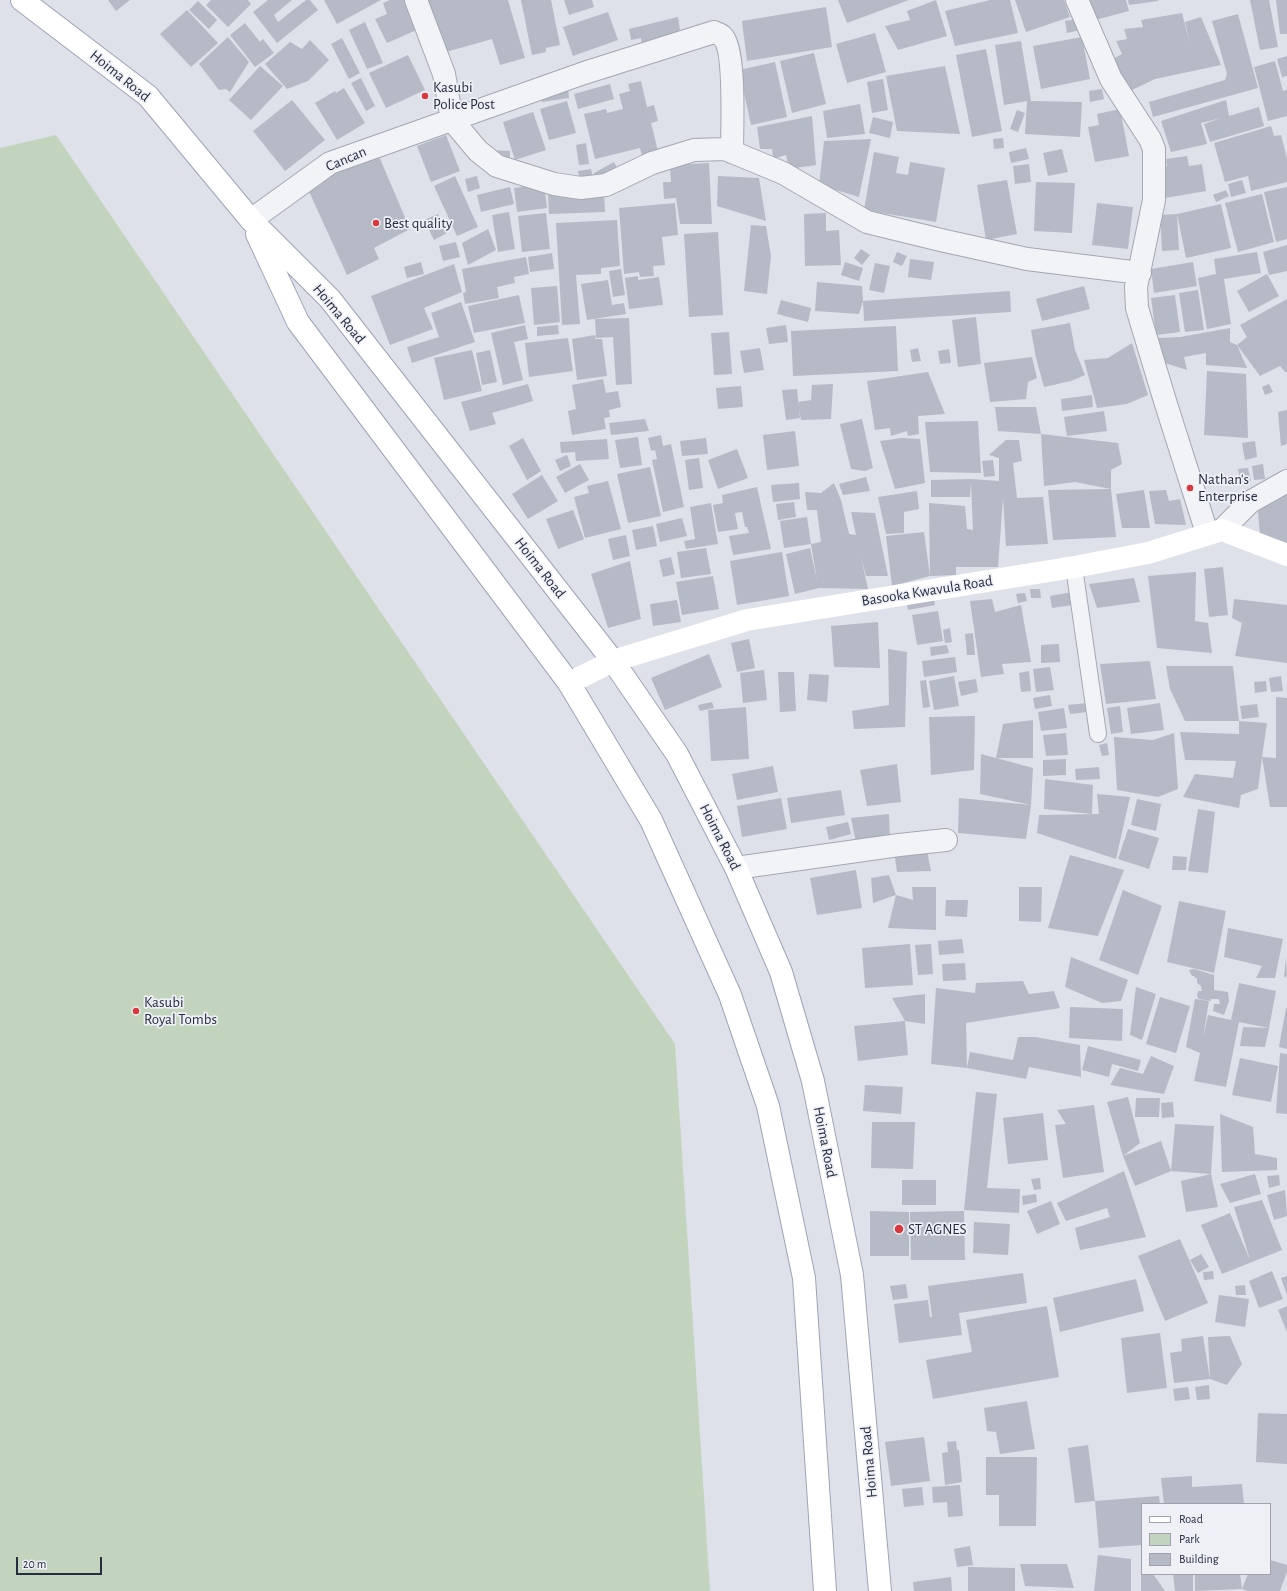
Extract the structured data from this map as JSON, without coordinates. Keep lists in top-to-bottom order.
{
  "streets": {
    "main road": ["Hoima Road", "Basooka Kwavula Road"],
    "street": ["Cancan"]
  },
  "crossings": [
    ["Hoima Road", "Cancan"],
    ["Hoima Road", "Basooka Kwavula Road"]
  ],
  "places": [
    "Kasubi Police Post",
    "Best quality",
    "Nathan's Enterprise",
    "Kasubi Royal Tombs",
    "ST AGNES"
  ],
  "legend": ["Road", "Park", "Building"],
  "scale_bar": "20 m"
}
